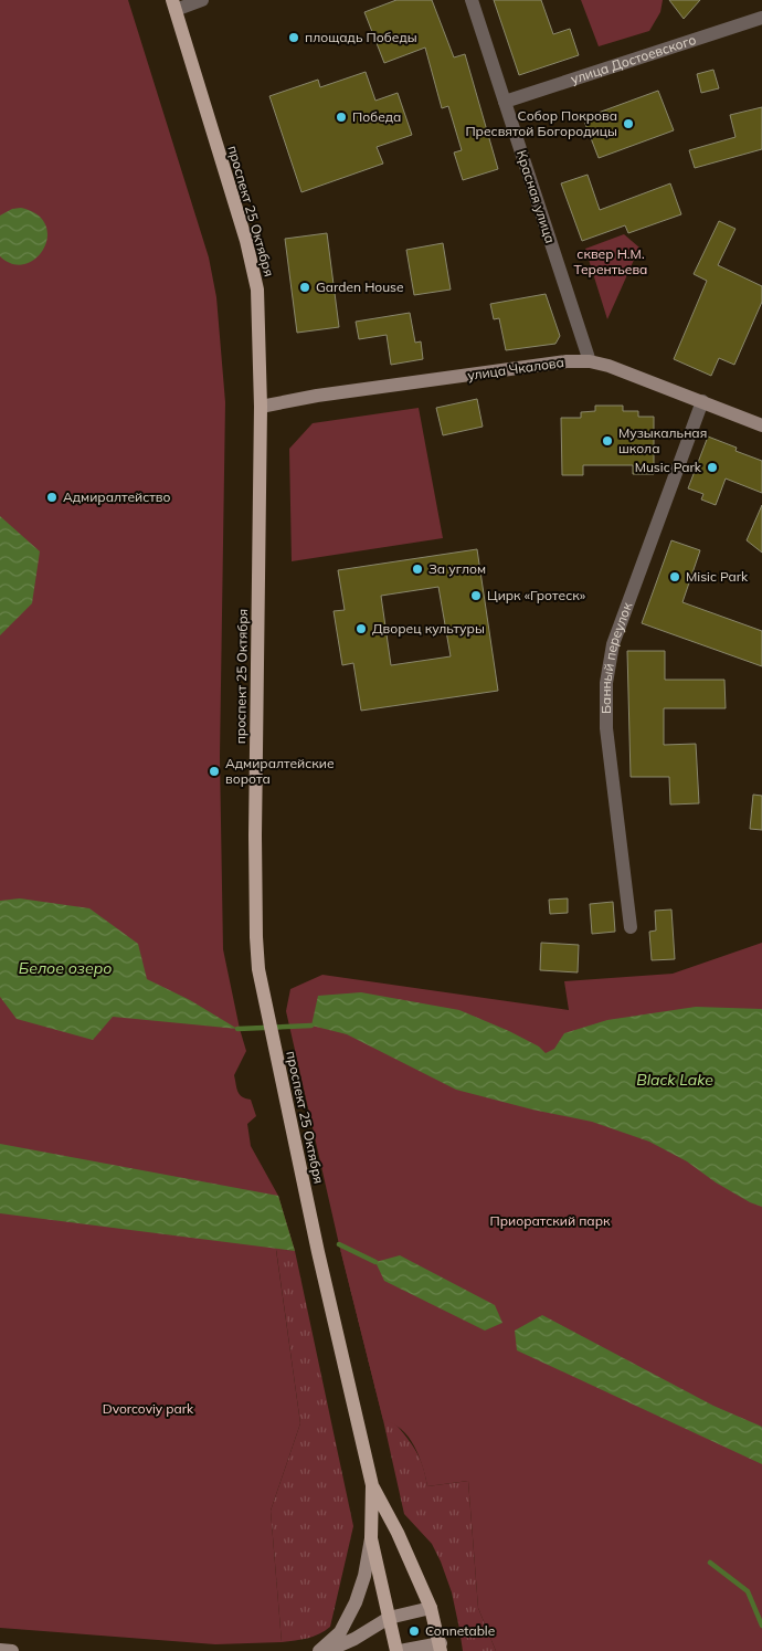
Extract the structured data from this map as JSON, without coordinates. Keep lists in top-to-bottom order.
{
  "streets": {
    "main road": ["проспект 25 Октября", "улица Чкалова"],
    "street": ["улица Достоевского", "Красная улица", "Банный переулок"]
  },
  "crossings": [
    ["улица Достоевского", "Красная улица"],
    ["Красная улица", "улица Чкалова"],
    ["проспект 25 Октября", "улица Чкалова"],
    ["улица Чкалова", "Банный переулок"]
  ],
  "water": ["Белое озеро", "Black Lake"],
  "parks": ["сквер Н.М. Терентьева", "Приоратский парк", "Dvorcoviy park"],
  "places": [
    "площадь Победы",
    "Победа",
    "Собор Покрова Пресвятой Богородицы",
    "Garden House",
    "Музыкальная школа",
    "Music Park",
    "Адмиралтейство",
    "За углом",
    "Misic Park",
    "Цирк «Гротеск»",
    "Дворец культуры",
    "Адмиралтейские ворота",
    "Connetable"
  ]
}
